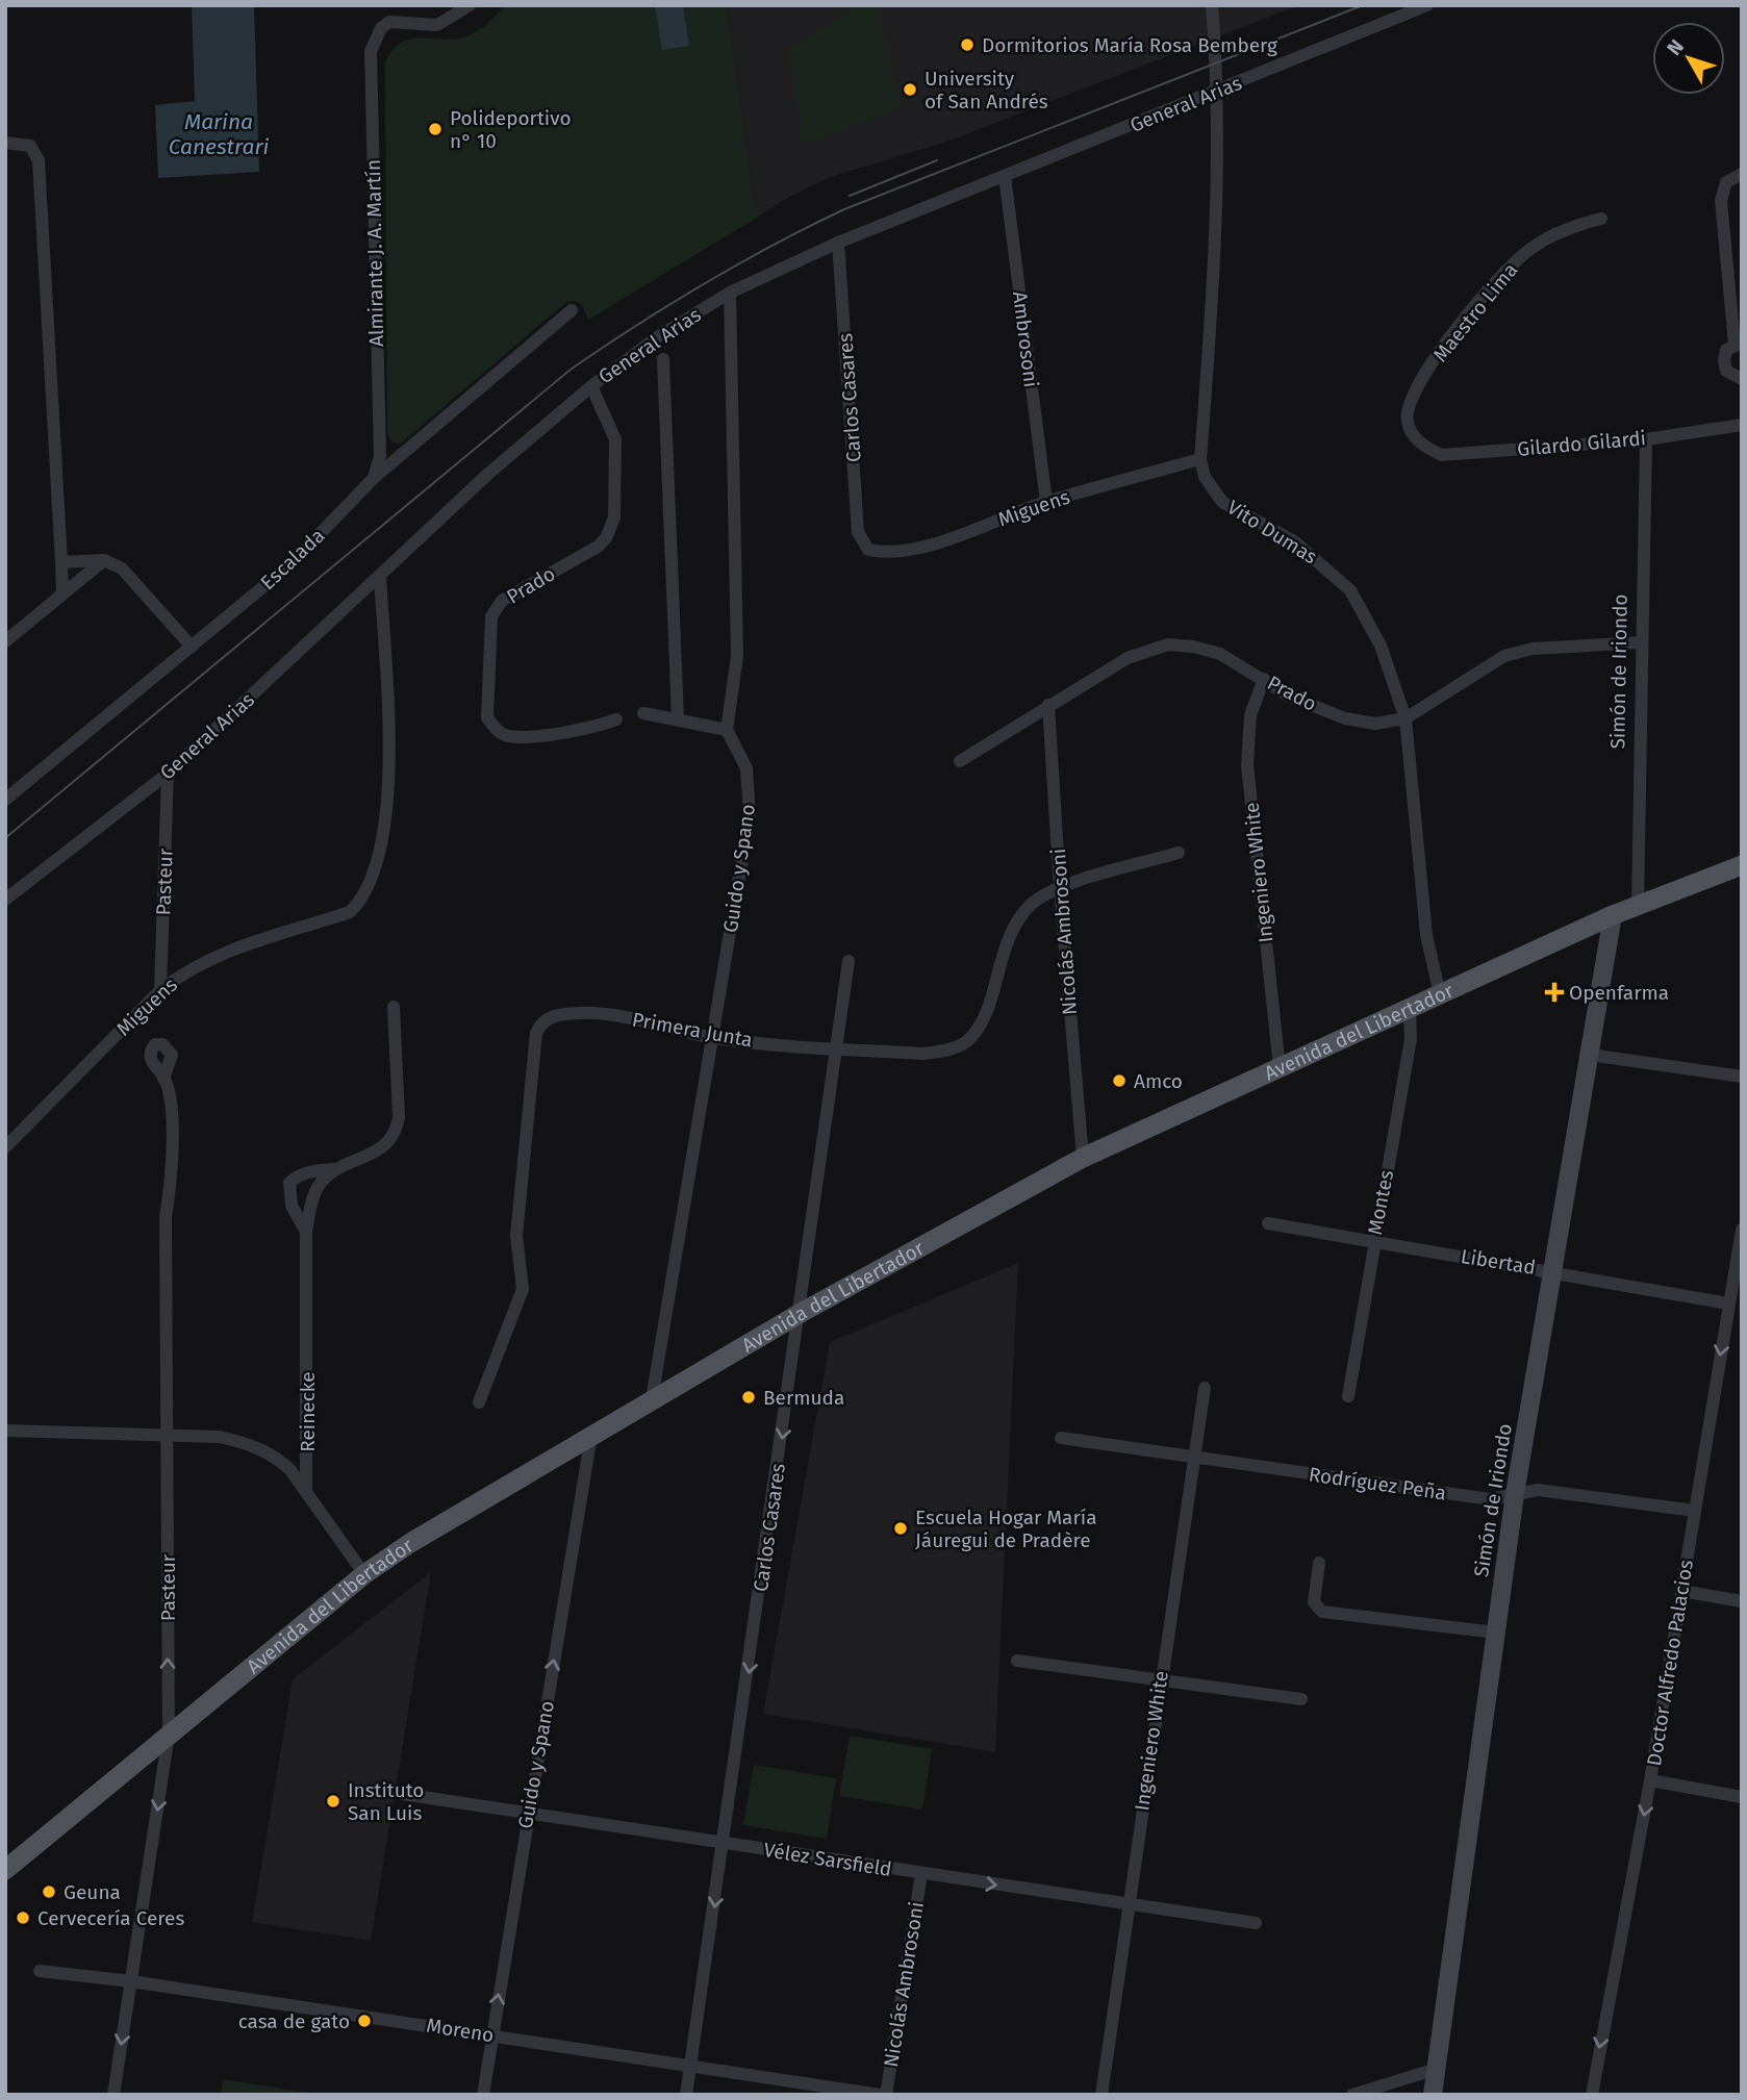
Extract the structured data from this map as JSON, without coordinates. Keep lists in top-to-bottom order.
{
  "streets": {
    "main road": ["Avenida del Libertador"],
    "street": [
      "General Arias",
      "Almirante J. A. Martín",
      "Maestro Lima",
      "Ambrosoni",
      "Carlos Casares",
      "Gilardo Gilardi",
      "Miguens",
      "Vito Dumas",
      "Escalada",
      "Prado",
      "Simón de Iriondo",
      "Guido y Spano",
      "Ingeniero White",
      "Pasteur",
      "Nicolás Ambrosoni",
      "Primera Junta",
      "Montes",
      "Libertad",
      "Reinecke",
      "Rodríguez Peña",
      "Doctor Alfredo Palacios",
      "Vélez Sarsfield",
      "Moreno"
    ]
  },
  "crossings": [
    ["General Arias", "Ambrosoni"],
    ["General Arias", "Carlos Casares"],
    ["General Arias", "Miguens"],
    ["General Arias", "Vito Dumas"],
    ["General Arias", "Prado"],
    ["General Arias", "Pasteur"],
    ["Almirante J. A. Martín", "Escalada"],
    ["Maestro Lima", "Gilardo Gilardi"],
    ["Ambrosoni", "Miguens"],
    ["Carlos Casares", "Miguens"],
    ["Carlos Casares", "Primera Junta"],
    ["Carlos Casares", "Avenida del Libertador"],
    ["Carlos Casares", "Vélez Sarsfield"],
    ["Carlos Casares", "Moreno"],
    ["Gilardo Gilardi", "Simón de Iriondo"],
    ["Miguens", "Vito Dumas"],
    ["Miguens", "Pasteur"],
    ["Vito Dumas", "Prado"],
    ["Vito Dumas", "Avenida del Libertador"],
    ["Prado", "Simón de Iriondo"],
    ["Prado", "Ingeniero White"],
    ["Prado", "Nicolás Ambrosoni"],
    ["Simón de Iriondo", "Avenida del Libertador"],
    ["Simón de Iriondo", "Libertad"],
    ["Simón de Iriondo", "Rodríguez Peña"],
    ["Guido y Spano", "Primera Junta"],
    ["Guido y Spano", "Avenida del Libertador"],
    ["Guido y Spano", "Vélez Sarsfield"],
    ["Guido y Spano", "Moreno"],
    ["Ingeniero White", "Avenida del Libertador"],
    ["Ingeniero White", "Rodríguez Peña"],
    ["Ingeniero White", "Vélez Sarsfield"],
    ["Pasteur", "Avenida del Libertador"],
    ["Pasteur", "Moreno"],
    ["Nicolás Ambrosoni", "Primera Junta"],
    ["Nicolás Ambrosoni", "Avenida del Libertador"],
    ["Nicolás Ambrosoni", "Vélez Sarsfield"],
    ["Nicolás Ambrosoni", "Moreno"],
    ["Avenida del Libertador", "Montes"],
    ["Montes", "Libertad"],
    ["Libertad", "Doctor Alfredo Palacios"],
    ["Rodríguez Peña", "Doctor Alfredo Palacios"]
  ],
  "one_way": ["Carlos Casares", "Guido y Spano", "Doctor Alfredo Palacios"],
  "water": ["Marina Canestrari"],
  "places": {
    "other": [
      "Dormitorios María Rosa Bemberg",
      "University of San Andrés",
      "Polideportivo n° 10",
      "Amco",
      "Bermuda",
      "Escuela Hogar María Jáuregui de Pradère",
      "Instituto San Luis",
      "Geuna",
      "Cervecería Ceres",
      "casa de gato"
    ],
    "health": ["Openfarma"]
  },
  "north": "top left"
}
